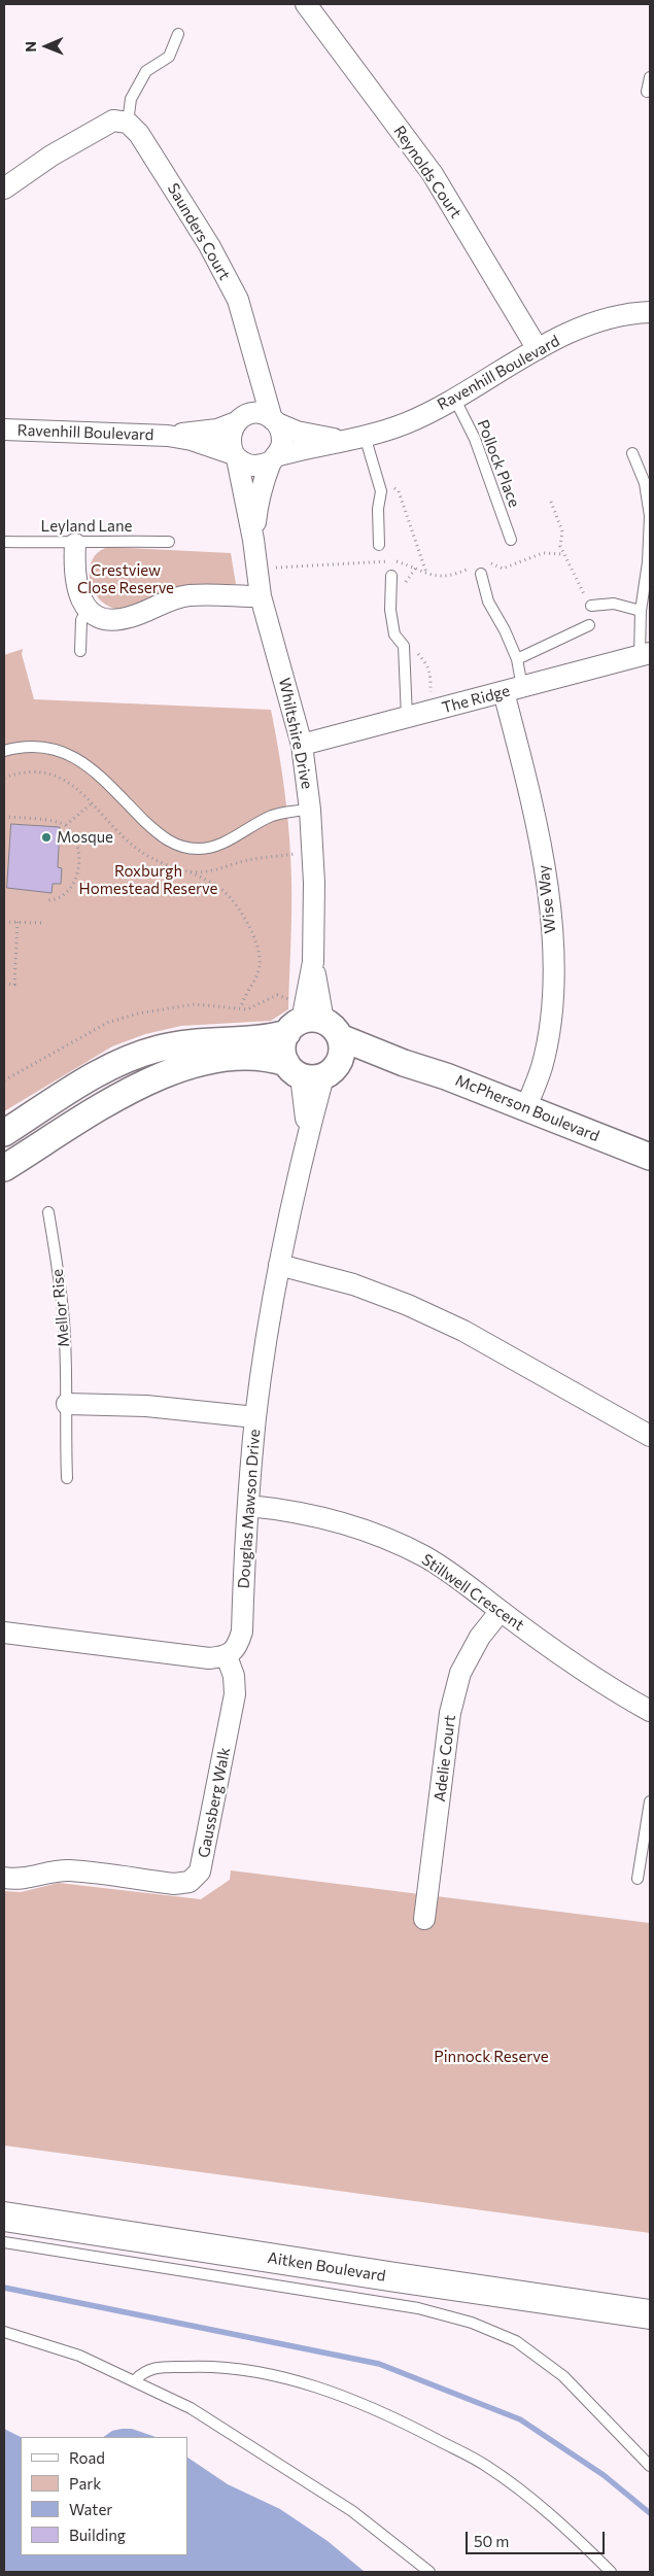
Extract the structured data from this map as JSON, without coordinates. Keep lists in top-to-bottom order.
{
  "streets": {
    "main road": ["Aitken Boulevard"],
    "street": [
      "Reynolds Court",
      "Saunders Court",
      "Ravenhill Boulevard",
      "The Ridge",
      "Whiltshire Drive",
      "Wise Way",
      "McPherson Boulevard",
      "Douglas Mawson Drive",
      "Stillwell Crescent",
      "Adelie Court",
      "Gaussberg Walk"
    ],
    "lane": ["Pollock Place", "Leyland Lane", "Mellor Rise"]
  },
  "crossings": [
    ["Reynolds Court", "Ravenhill Boulevard"],
    ["Saunders Court", "Ravenhill Boulevard"],
    ["Saunders Court", "Whiltshire Drive"],
    ["Ravenhill Boulevard", "Pollock Place"],
    ["Ravenhill Boulevard", "Whiltshire Drive"],
    ["The Ridge", "Whiltshire Drive"],
    ["The Ridge", "Wise Way"],
    ["Whiltshire Drive", "McPherson Boulevard"],
    ["Wise Way", "McPherson Boulevard"],
    ["McPherson Boulevard", "Douglas Mawson Drive"],
    ["Douglas Mawson Drive", "Stillwell Crescent"],
    ["Douglas Mawson Drive", "Gaussberg Walk"],
    ["Stillwell Crescent", "Adelie Court"]
  ],
  "parks": ["Crestview Close Reserve", "Roxburgh Homestead Reserve", "Pinnock Reserve"],
  "places": ["Mosque"],
  "legend": [
    "Road",
    "Park",
    "Water",
    "Building"
  ],
  "scale_bar": "50 m",
  "north": "left"
}
